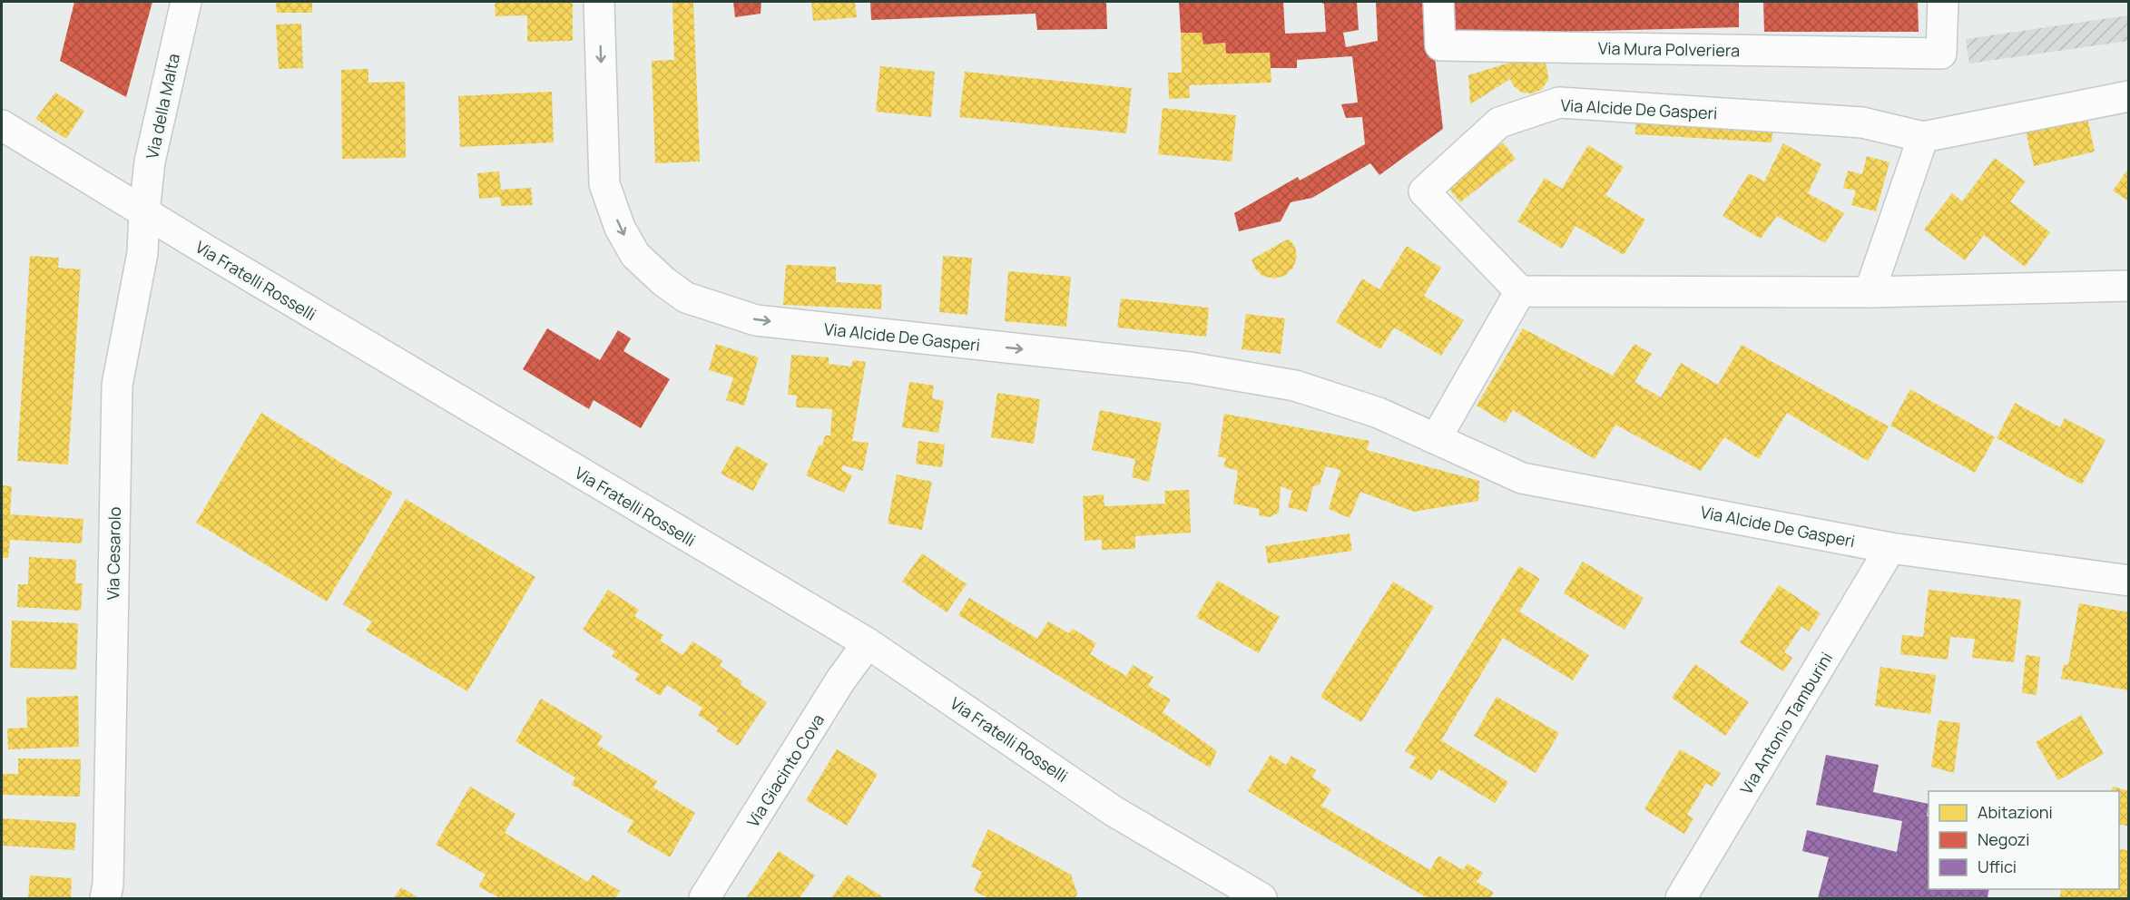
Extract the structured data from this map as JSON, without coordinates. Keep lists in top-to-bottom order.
{
  "streets": {
    "street": [
      "Via Mura Polveriera",
      "Via della Malta",
      "Via Alcide De Gasperi",
      "Via Fratelli Rosselli",
      "Via Cesarolo",
      "Via Antonio Tamburini",
      "Via Giacinto Cova"
    ]
  },
  "crossings": [
    ["Via della Malta", "Via Fratelli Rosselli"],
    ["Via della Malta", "Via Cesarolo"],
    ["Via Alcide De Gasperi", "Via Antonio Tamburini"],
    ["Via Fratelli Rosselli", "Via Cesarolo"],
    ["Via Fratelli Rosselli", "Via Giacinto Cova"]
  ],
  "one_way": ["Via Alcide De Gasperi"],
  "legend": ["Abitazioni", "Negozi", "Uffici"]
}
